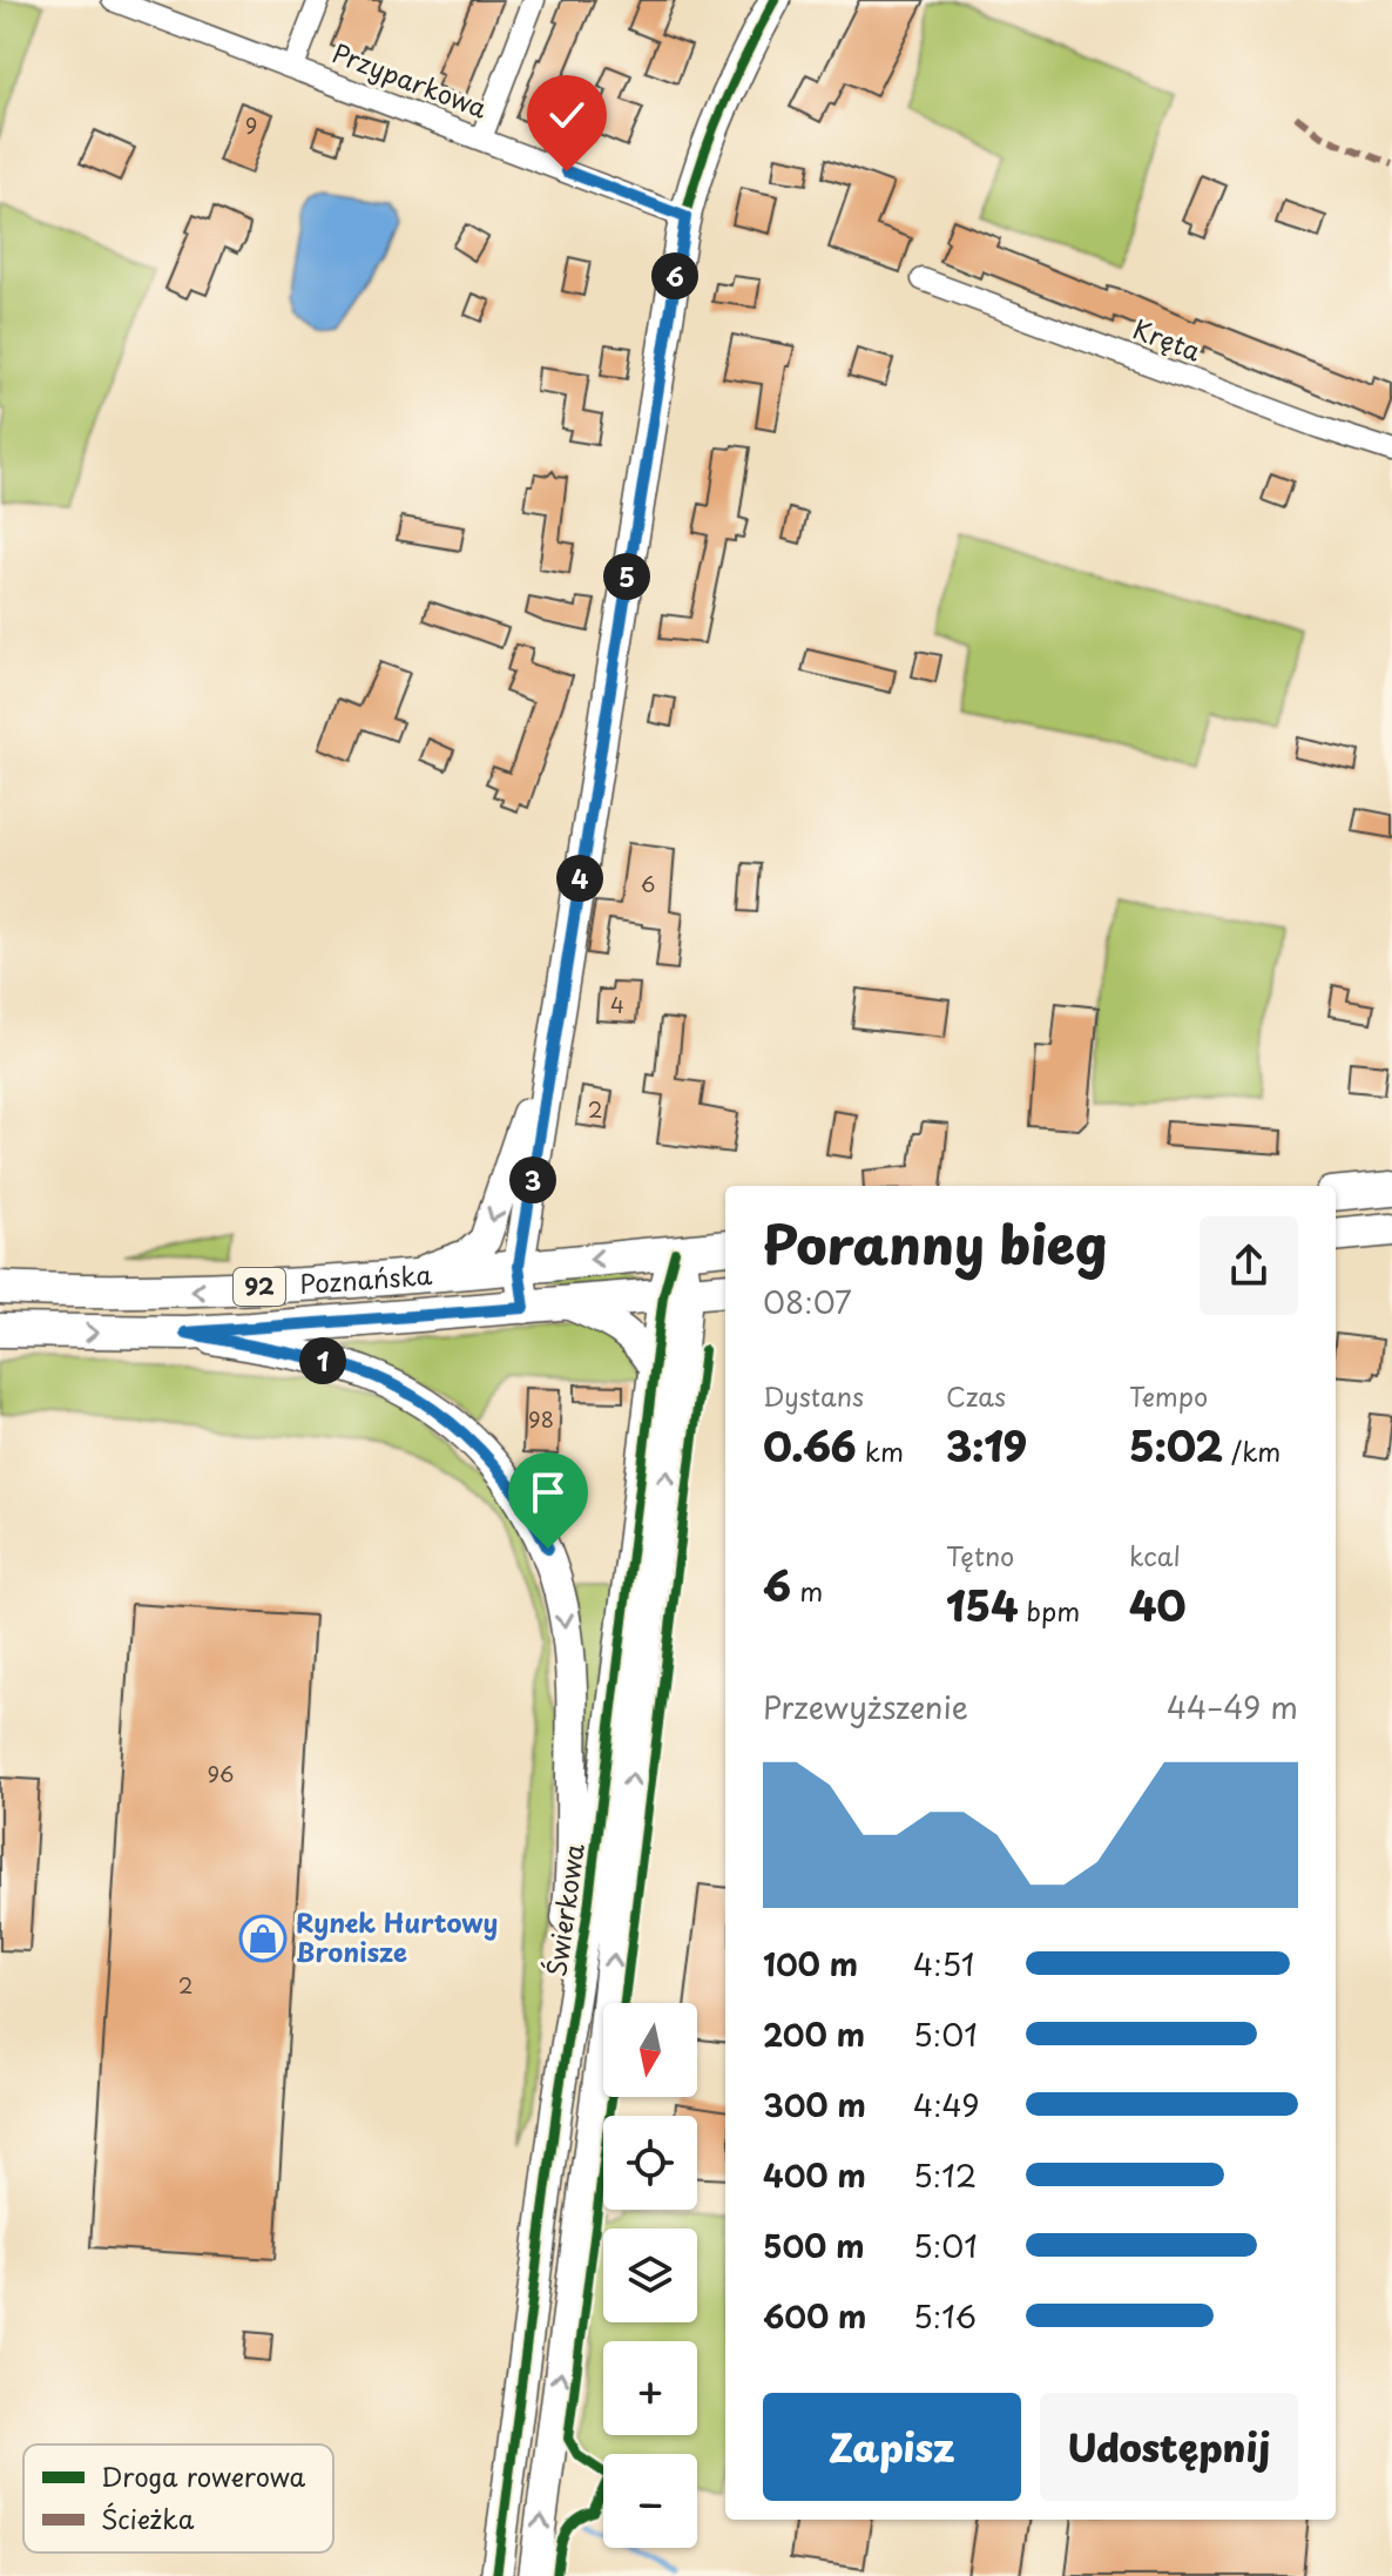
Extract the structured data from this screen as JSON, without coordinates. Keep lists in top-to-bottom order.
{
  "streets": {
    "main road": ["Poznańska", "92"],
    "street": ["Przyparkowa", "Kręta", "Świerkowa"]
  },
  "crossings": [
    ["Poznańska", "Świerkowa"]
  ],
  "places": {
    "shop": ["Rynek Hurtowy Bronisze"]
  },
  "house_numbers": [
    "9",
    "6",
    "4",
    "2",
    "98",
    "96",
    "2"
  ],
  "legend": ["Droga rowerowa", "Ścieżka"],
  "north": "bottom",
  "page": {
    "pins": [
      "6",
      "5",
      "4",
      "3",
      "1"
    ],
    "heading": ["Poranny bieg", "08:07"],
    "stats": [
      ["Dystans", "0.66 km"],
      ["Czas", "3:19"],
      ["Tempo", "5:02 /km"],
      ["6 m"],
      ["Tętno", "154 bpm"],
      ["kcal", "40"]
    ],
    "chart": ["Przewyższenie", "44–49 m"],
    "list": [
      {
        "name": "100 m",
        "note": "4:51"
      },
      {
        "name": "200 m",
        "note": "5:01"
      },
      {
        "name": "300 m",
        "note": "4:49"
      },
      {
        "name": "400 m",
        "note": "5:12"
      },
      {
        "name": "500 m",
        "note": "5:01"
      },
      {
        "name": "600 m",
        "note": "5:16"
      }
    ],
    "map_buttons": ["+", "−"],
    "buttons": ["Zapisz", "Udostępnij"]
  }
}
